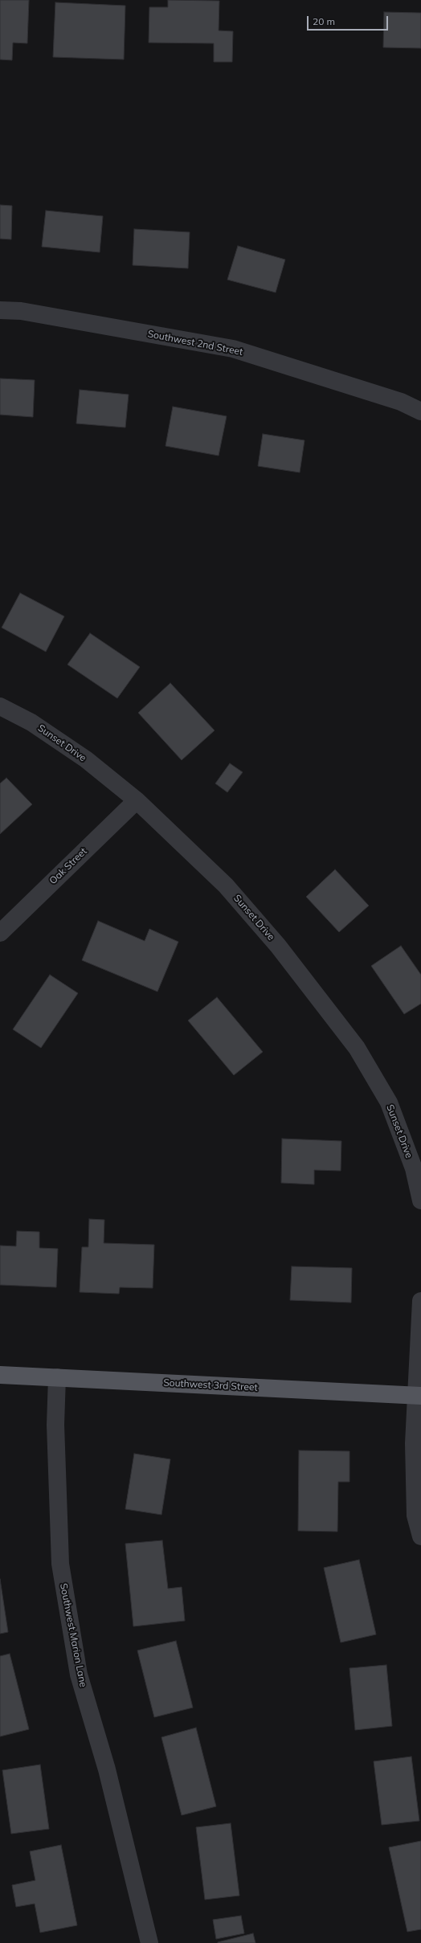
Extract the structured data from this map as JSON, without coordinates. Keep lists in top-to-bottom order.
{
  "streets": {
    "main road": ["Southwest 3rd Street"],
    "street": [
      "Southwest 2nd Street",
      "Sunset Drive",
      "Oak Street",
      "Southwest Marion Lane"
    ]
  },
  "crossings": [
    ["Sunset Drive", "Oak Street"],
    ["Southwest 3rd Street", "Southwest Marion Lane"]
  ],
  "scale_bar": "20 m"
}
